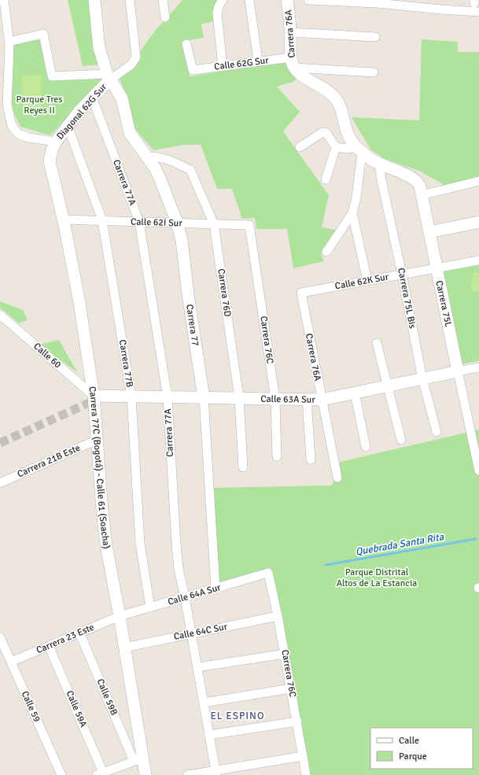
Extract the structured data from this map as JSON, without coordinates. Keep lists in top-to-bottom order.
{
  "streets": {
    "street": [
      "Carrera 76A",
      "Calle 62G Sur",
      "Diagonal 62G Sur",
      "Carrera 77A",
      "Calle 62I Sur",
      "Calle 62K Sur",
      "Carrera 76D",
      "Carrera 75L Bis",
      "Carrera 75L",
      "Carrera 77",
      "Carrera 76C",
      "Calle 60",
      "Carrera 77B",
      "Calle 63A Sur",
      "Carrera 21B Este",
      "Carrera 77C (Bogotá) - Calle 61 (Soacha)",
      "Calle 64A Sur",
      "Calle 64C Sur",
      "Carrera 23 Este",
      "Calle 59B",
      "Calle 59",
      "Calle 59A"
    ]
  },
  "crossings": [
    ["Carrera 76A", "Calle 62G Sur"],
    ["Carrera 76A", "Calle 62K Sur"],
    ["Carrera 76A", "Calle 63A Sur"],
    ["Diagonal 62G Sur", "Carrera 77A"],
    ["Diagonal 62G Sur", "Carrera 77"],
    ["Diagonal 62G Sur", "Carrera 77B"],
    ["Diagonal 62G Sur", "Carrera 77C (Bogotá) - Calle 61 (Soacha)"],
    ["Carrera 77A", "Calle 62I Sur"],
    ["Carrera 77A", "Calle 63A Sur"],
    ["Carrera 77A", "Calle 64A Sur"],
    ["Carrera 77A", "Calle 64C Sur"],
    ["Calle 62I Sur", "Carrera 76D"],
    ["Calle 62I Sur", "Carrera 77"],
    ["Calle 62I Sur", "Carrera 76C"],
    ["Calle 62I Sur", "Carrera 77B"],
    ["Calle 62I Sur", "Carrera 77C (Bogotá) - Calle 61 (Soacha)"],
    ["Calle 62K Sur", "Carrera 75L Bis"],
    ["Calle 62K Sur", "Carrera 75L"],
    ["Carrera 76D", "Carrera 77"],
    ["Carrera 76D", "Calle 63A Sur"],
    ["Carrera 75L Bis", "Carrera 75L"],
    ["Carrera 75L Bis", "Calle 63A Sur"],
    ["Carrera 75L", "Calle 63A Sur"],
    ["Carrera 77", "Calle 63A Sur"],
    ["Carrera 77", "Calle 64A Sur"],
    ["Carrera 76C", "Calle 63A Sur"],
    ["Carrera 76C", "Calle 64A Sur"],
    ["Carrera 76C", "Calle 64C Sur"],
    ["Calle 60", "Calle 63A Sur"],
    ["Calle 60", "Carrera 77C (Bogotá) - Calle 61 (Soacha)"],
    ["Carrera 77B", "Calle 63A Sur"],
    ["Carrera 77B", "Calle 64A Sur"],
    ["Calle 63A Sur", "Carrera 77C (Bogotá) - Calle 61 (Soacha)"],
    ["Carrera 21B Este", "Carrera 77C (Bogotá) - Calle 61 (Soacha)"],
    ["Carrera 77C (Bogotá) - Calle 61 (Soacha)", "Calle 64A Sur"],
    ["Carrera 77C (Bogotá) - Calle 61 (Soacha)", "Calle 64C Sur"],
    ["Carrera 77C (Bogotá) - Calle 61 (Soacha)", "Carrera 23 Este"],
    ["Carrera 77C (Bogotá) - Calle 61 (Soacha)", "Calle 59B"],
    ["Calle 64A Sur", "Carrera 23 Este"],
    ["Carrera 23 Este", "Calle 59B"],
    ["Carrera 23 Este", "Calle 59"],
    ["Carrera 23 Este", "Calle 59A"]
  ],
  "districts": ["EL ESPINO"],
  "water": ["Quebrada Santa Rita"],
  "parks": ["Parque Tres Reyes II", "Parque Distrital Altos de La Estancia"],
  "legend": ["Calle", "Parque"]
}
